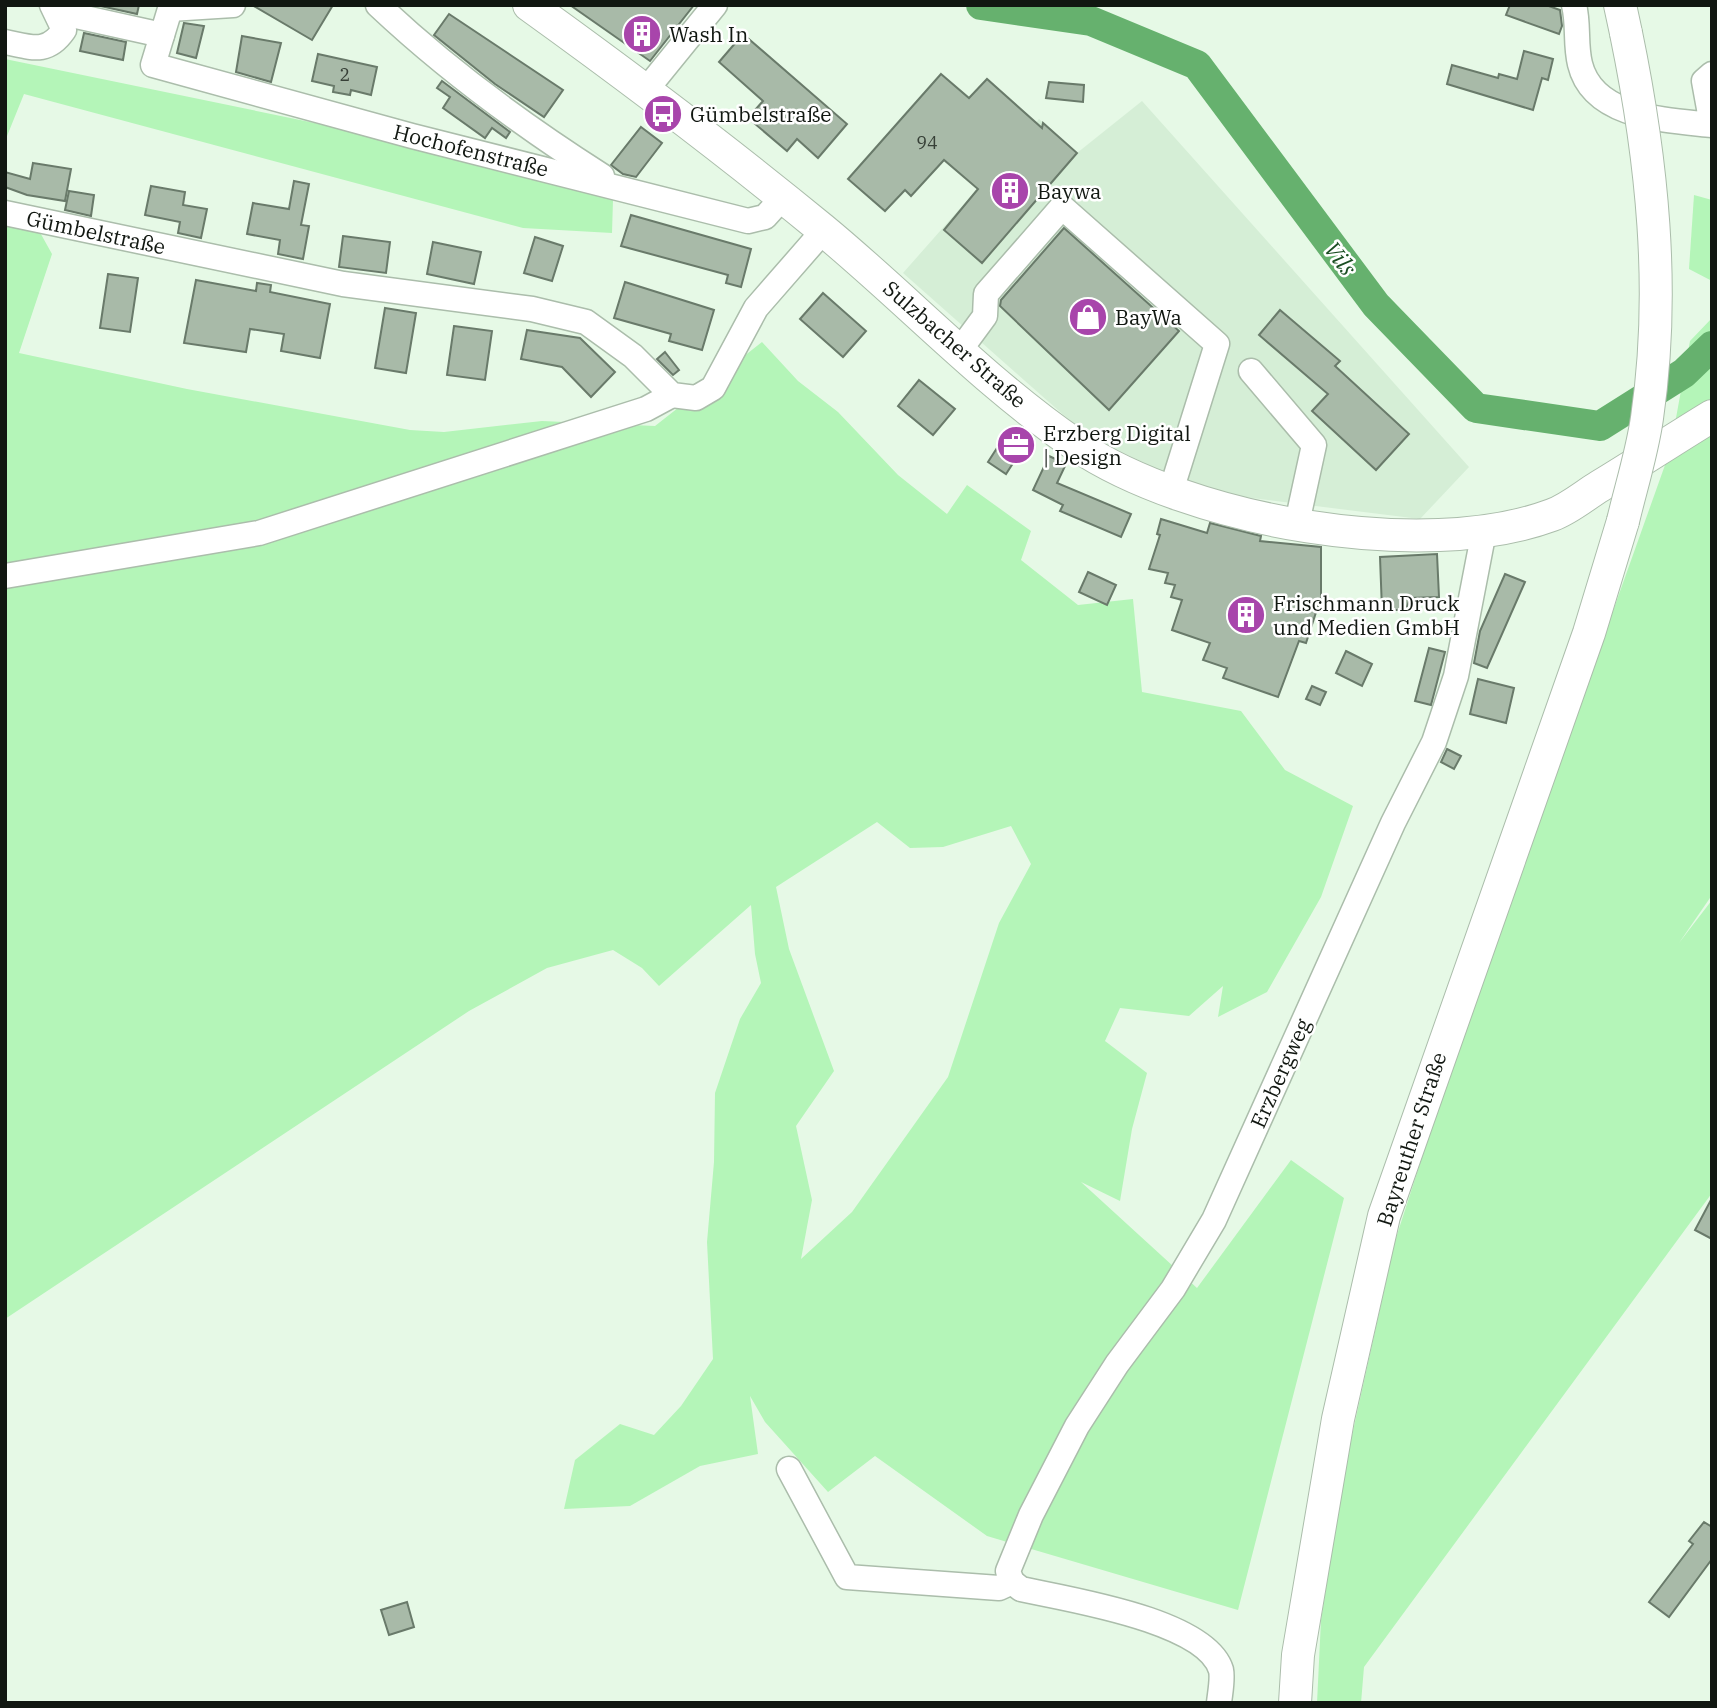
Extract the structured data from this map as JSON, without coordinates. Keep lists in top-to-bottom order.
{
  "streets": {
    "main road": ["Sulzbacher Straße", "Bayreuther Straße"],
    "street": ["Hochofenstraße", "Gümbelstraße", "Erzbergweg"]
  },
  "crossings": [
    ["Hochofenstraße", "Sulzbacher Straße"],
    ["Sulzbacher Straße", "Erzbergweg"]
  ],
  "water": ["Vils"],
  "places": {
    "building": ["Wash In", "Baywa", "Frischmann Druck und Medien GmbH"],
    "bus stop": ["Gümbelstraße"],
    "shop": ["BayWa"],
    "office": ["Erzberg Digital | Design"]
  },
  "house_numbers": ["2", "94"]
}
